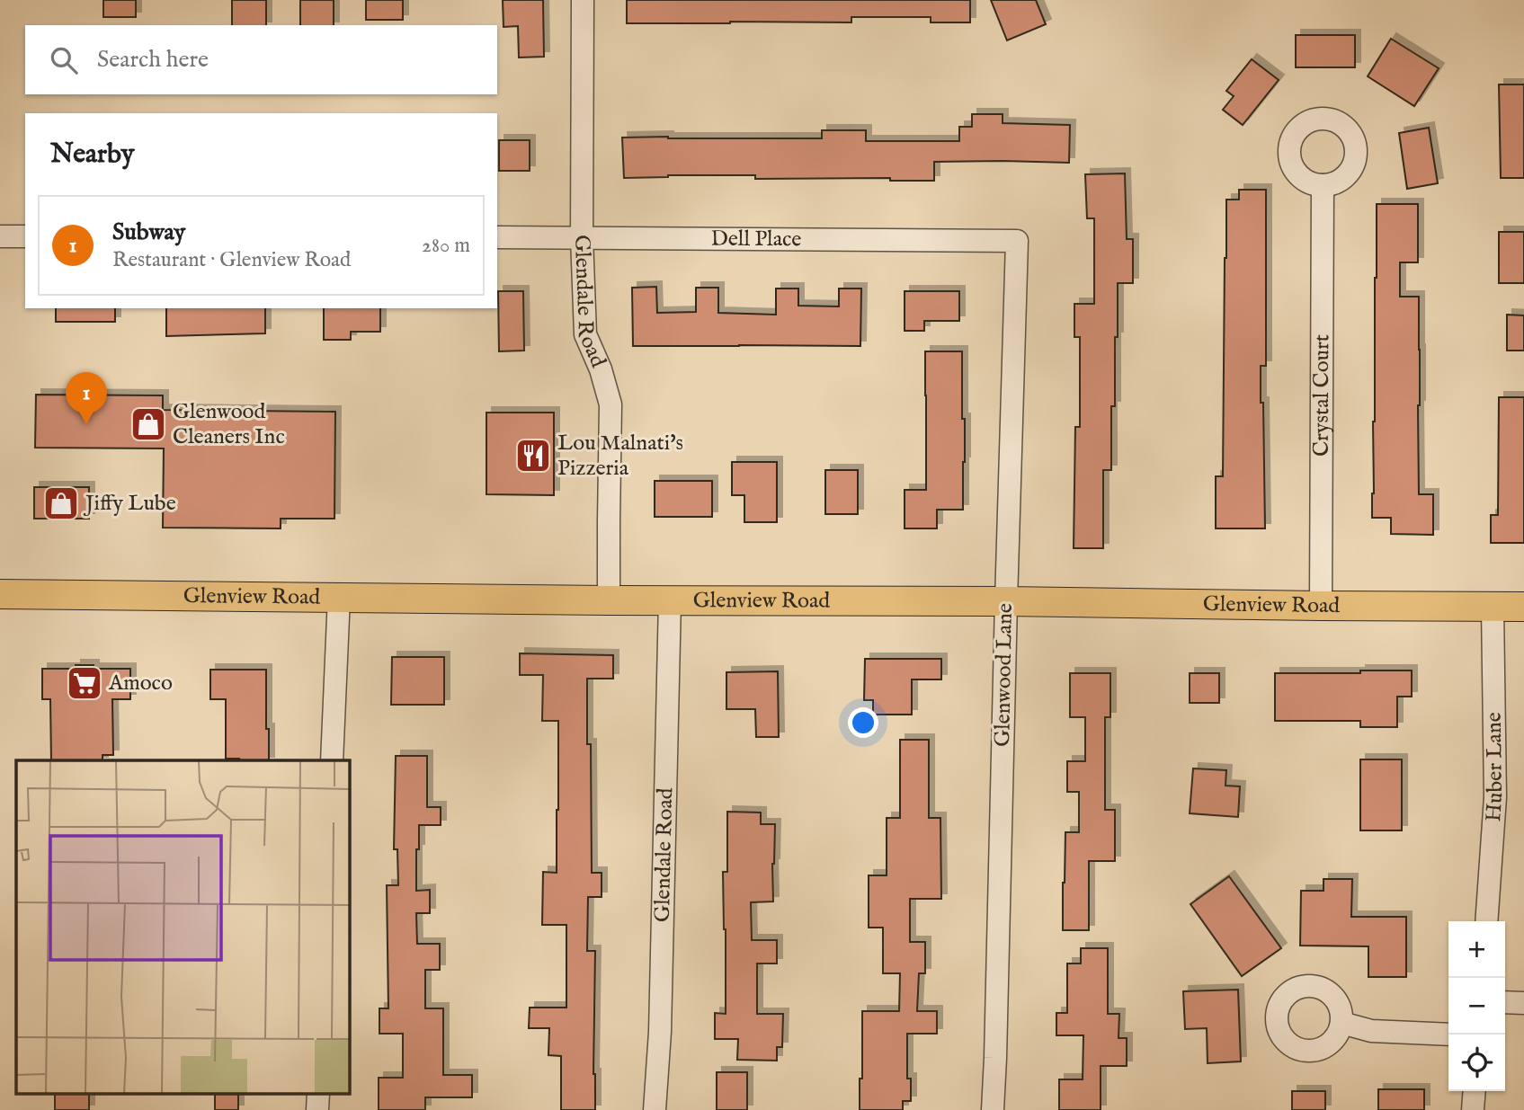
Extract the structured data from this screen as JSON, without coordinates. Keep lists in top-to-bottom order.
{
  "streets": {
    "main road": ["Glenview Road"],
    "street": [
      "Dell Place",
      "Glendale Road",
      "Crystal Court",
      "Glenwood Lane",
      "Huber Lane"
    ]
  },
  "crossings": [
    ["Dell Place", "Glendale Road"],
    ["Dell Place", "Glenwood Lane"],
    ["Glendale Road", "Glenview Road"],
    ["Crystal Court", "Glenview Road"],
    ["Glenview Road", "Glenwood Lane"],
    ["Glenview Road", "Huber Lane"]
  ],
  "places": {
    "shop": ["Glenwood Cleaners Inc", "Jiffy Lube"],
    "restaurant": ["Lou Malnati's Pizzeria"],
    "supermarket": ["Amoco"]
  },
  "page": {
    "search": "Search here",
    "heading": "Nearby",
    "list": [
      {
        "mark": "1",
        "name": "Subway",
        "note": "Restaurant · Glenview Road",
        "value": "280 m"
      }
    ],
    "pins": "1",
    "map_buttons": ["+", "−"]
  }
}
